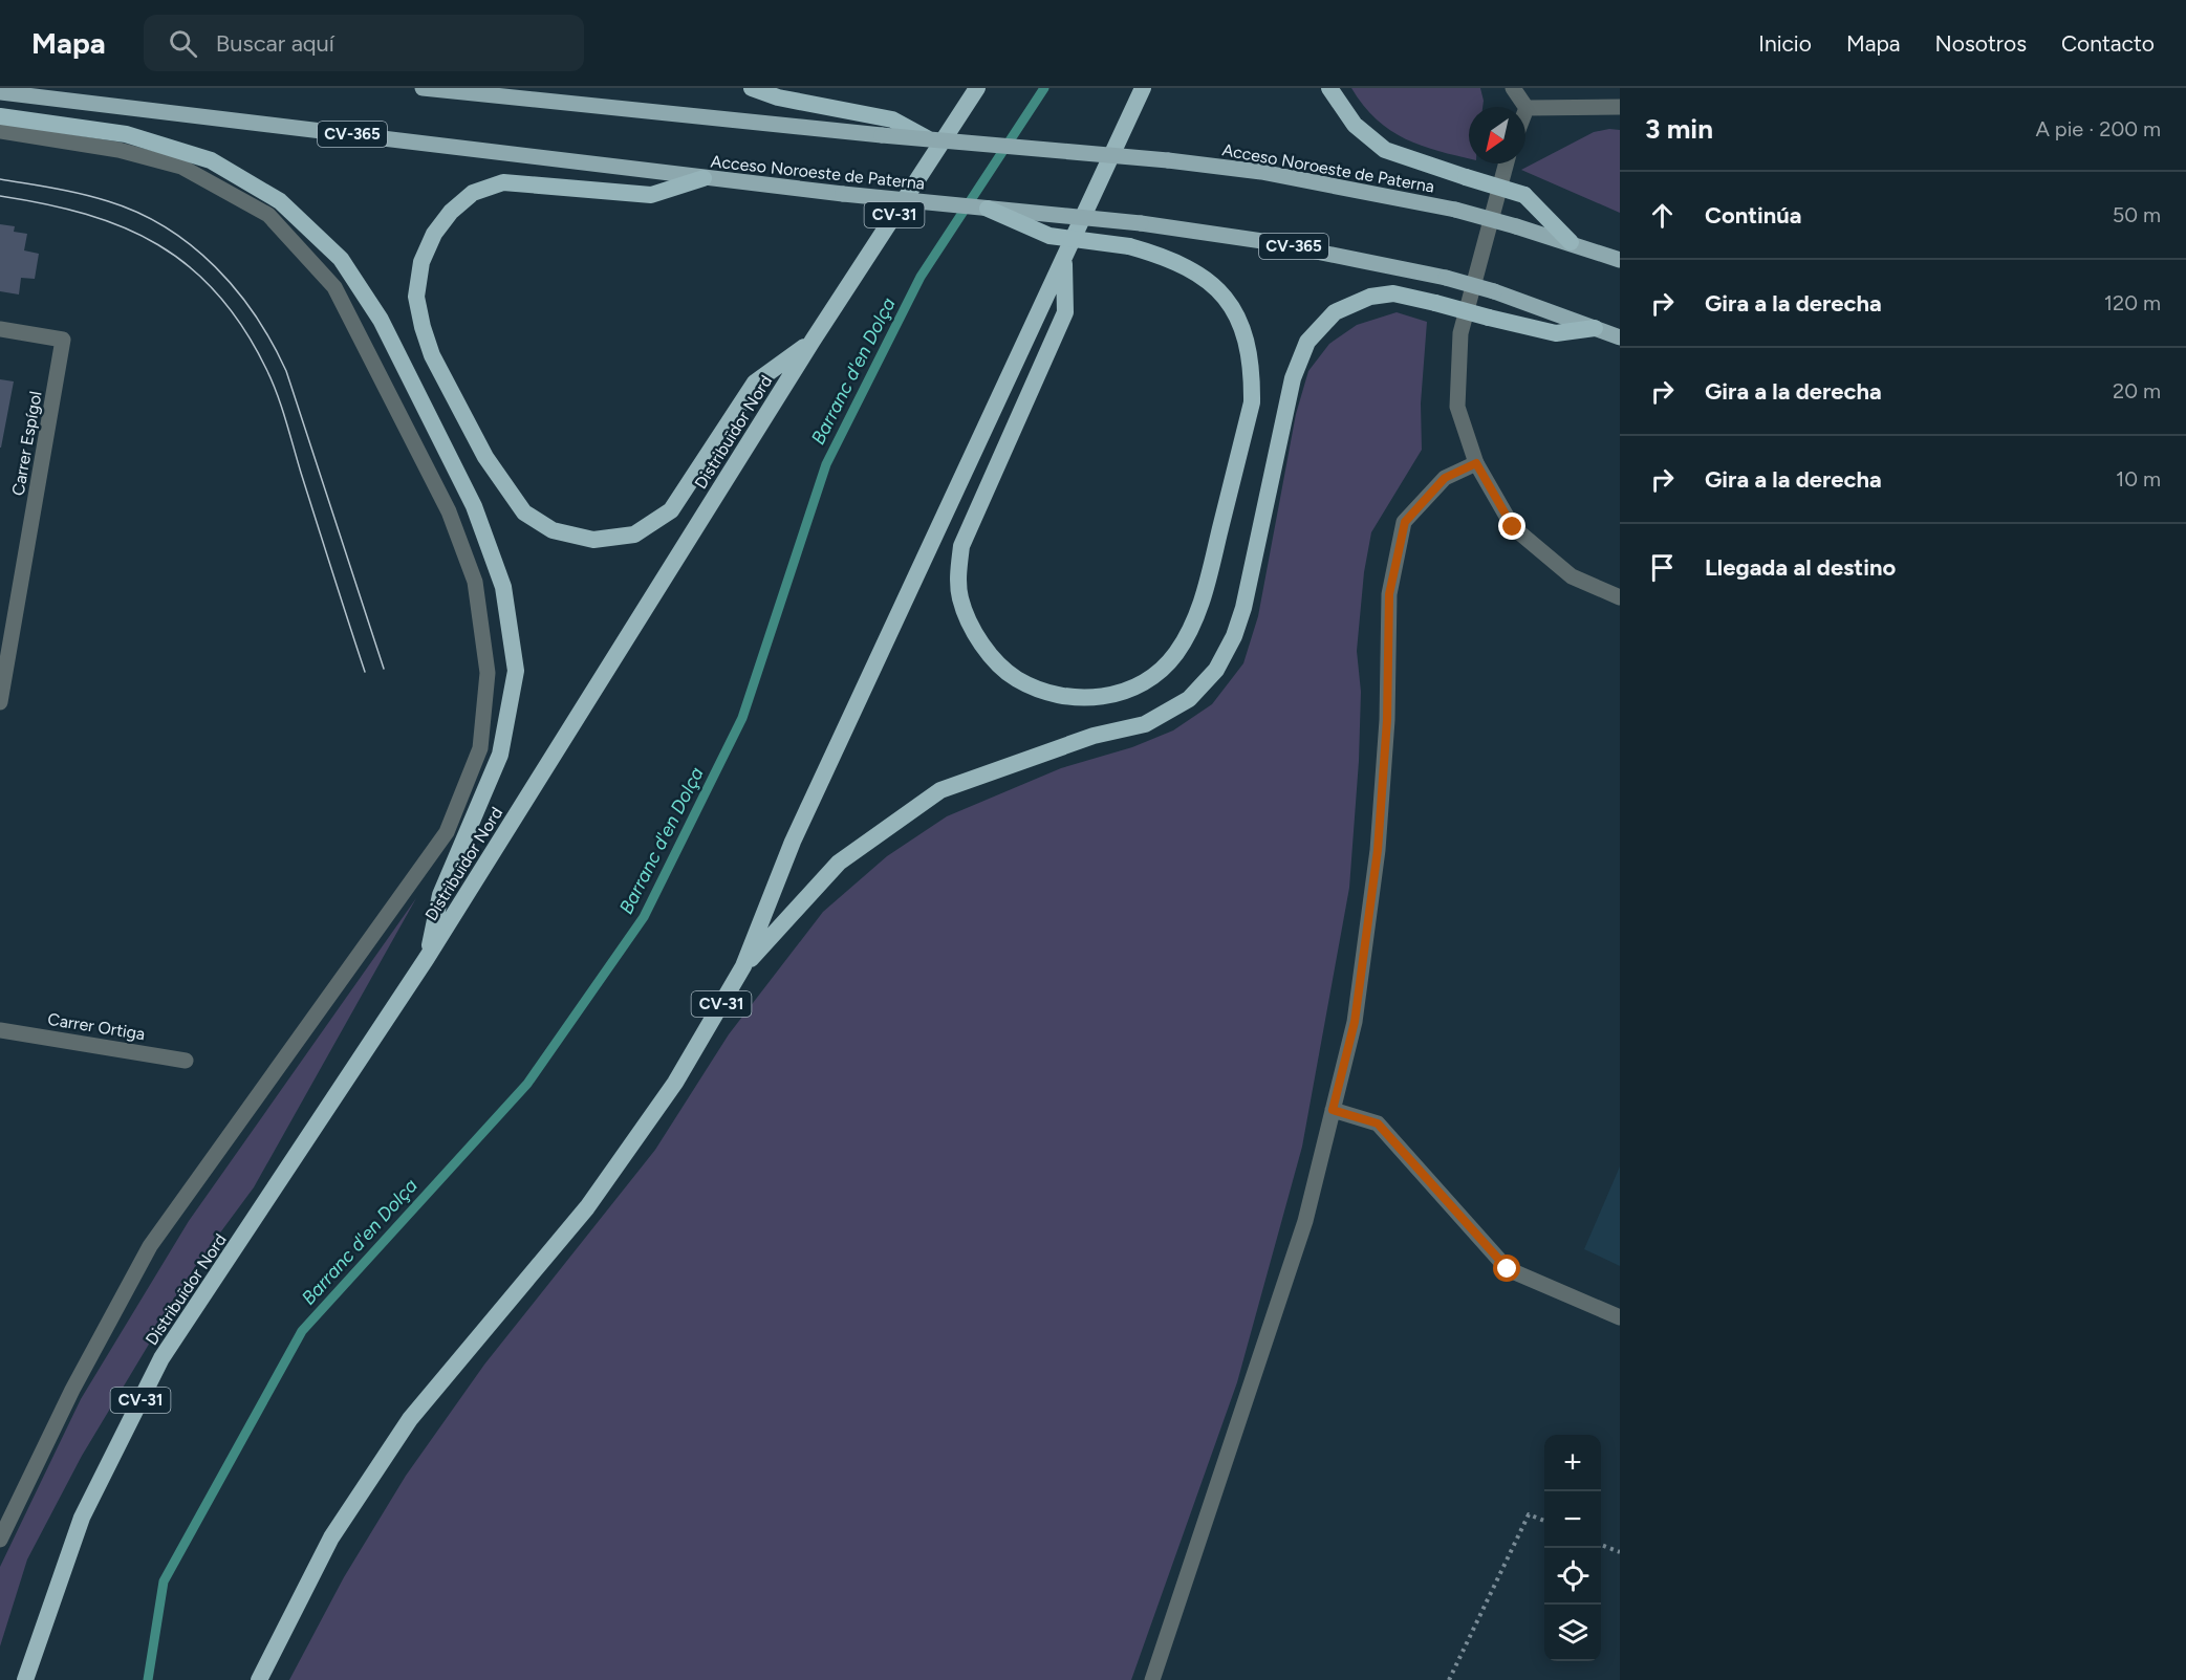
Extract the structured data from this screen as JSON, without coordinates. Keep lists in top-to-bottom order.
{
  "streets": {
    "highway": ["CV-31", "Distribuïdor Nord"],
    "main road": ["CV-365", "Acceso Noroeste de Paterna"],
    "street": ["Carrer Espígol", "Carrer Ortiga"]
  },
  "water": ["Barranc d'en Dolça"],
  "north": "bottom left",
  "page": {
    "header": "Mapa",
    "search": "Buscar aquí",
    "nav": [
      "Inicio",
      "Mapa",
      "Nosotros",
      "Contacto"
    ],
    "heading": ["3 min", "A pie · 200 m"],
    "list": [
      ["Continúa", "50 m"],
      ["Gira a la derecha", "120 m"],
      ["Gira a la derecha", "20 m"],
      ["Gira a la derecha", "10 m"],
      "Llegada al destino"
    ],
    "map_buttons": ["+", "−"]
  }
}
